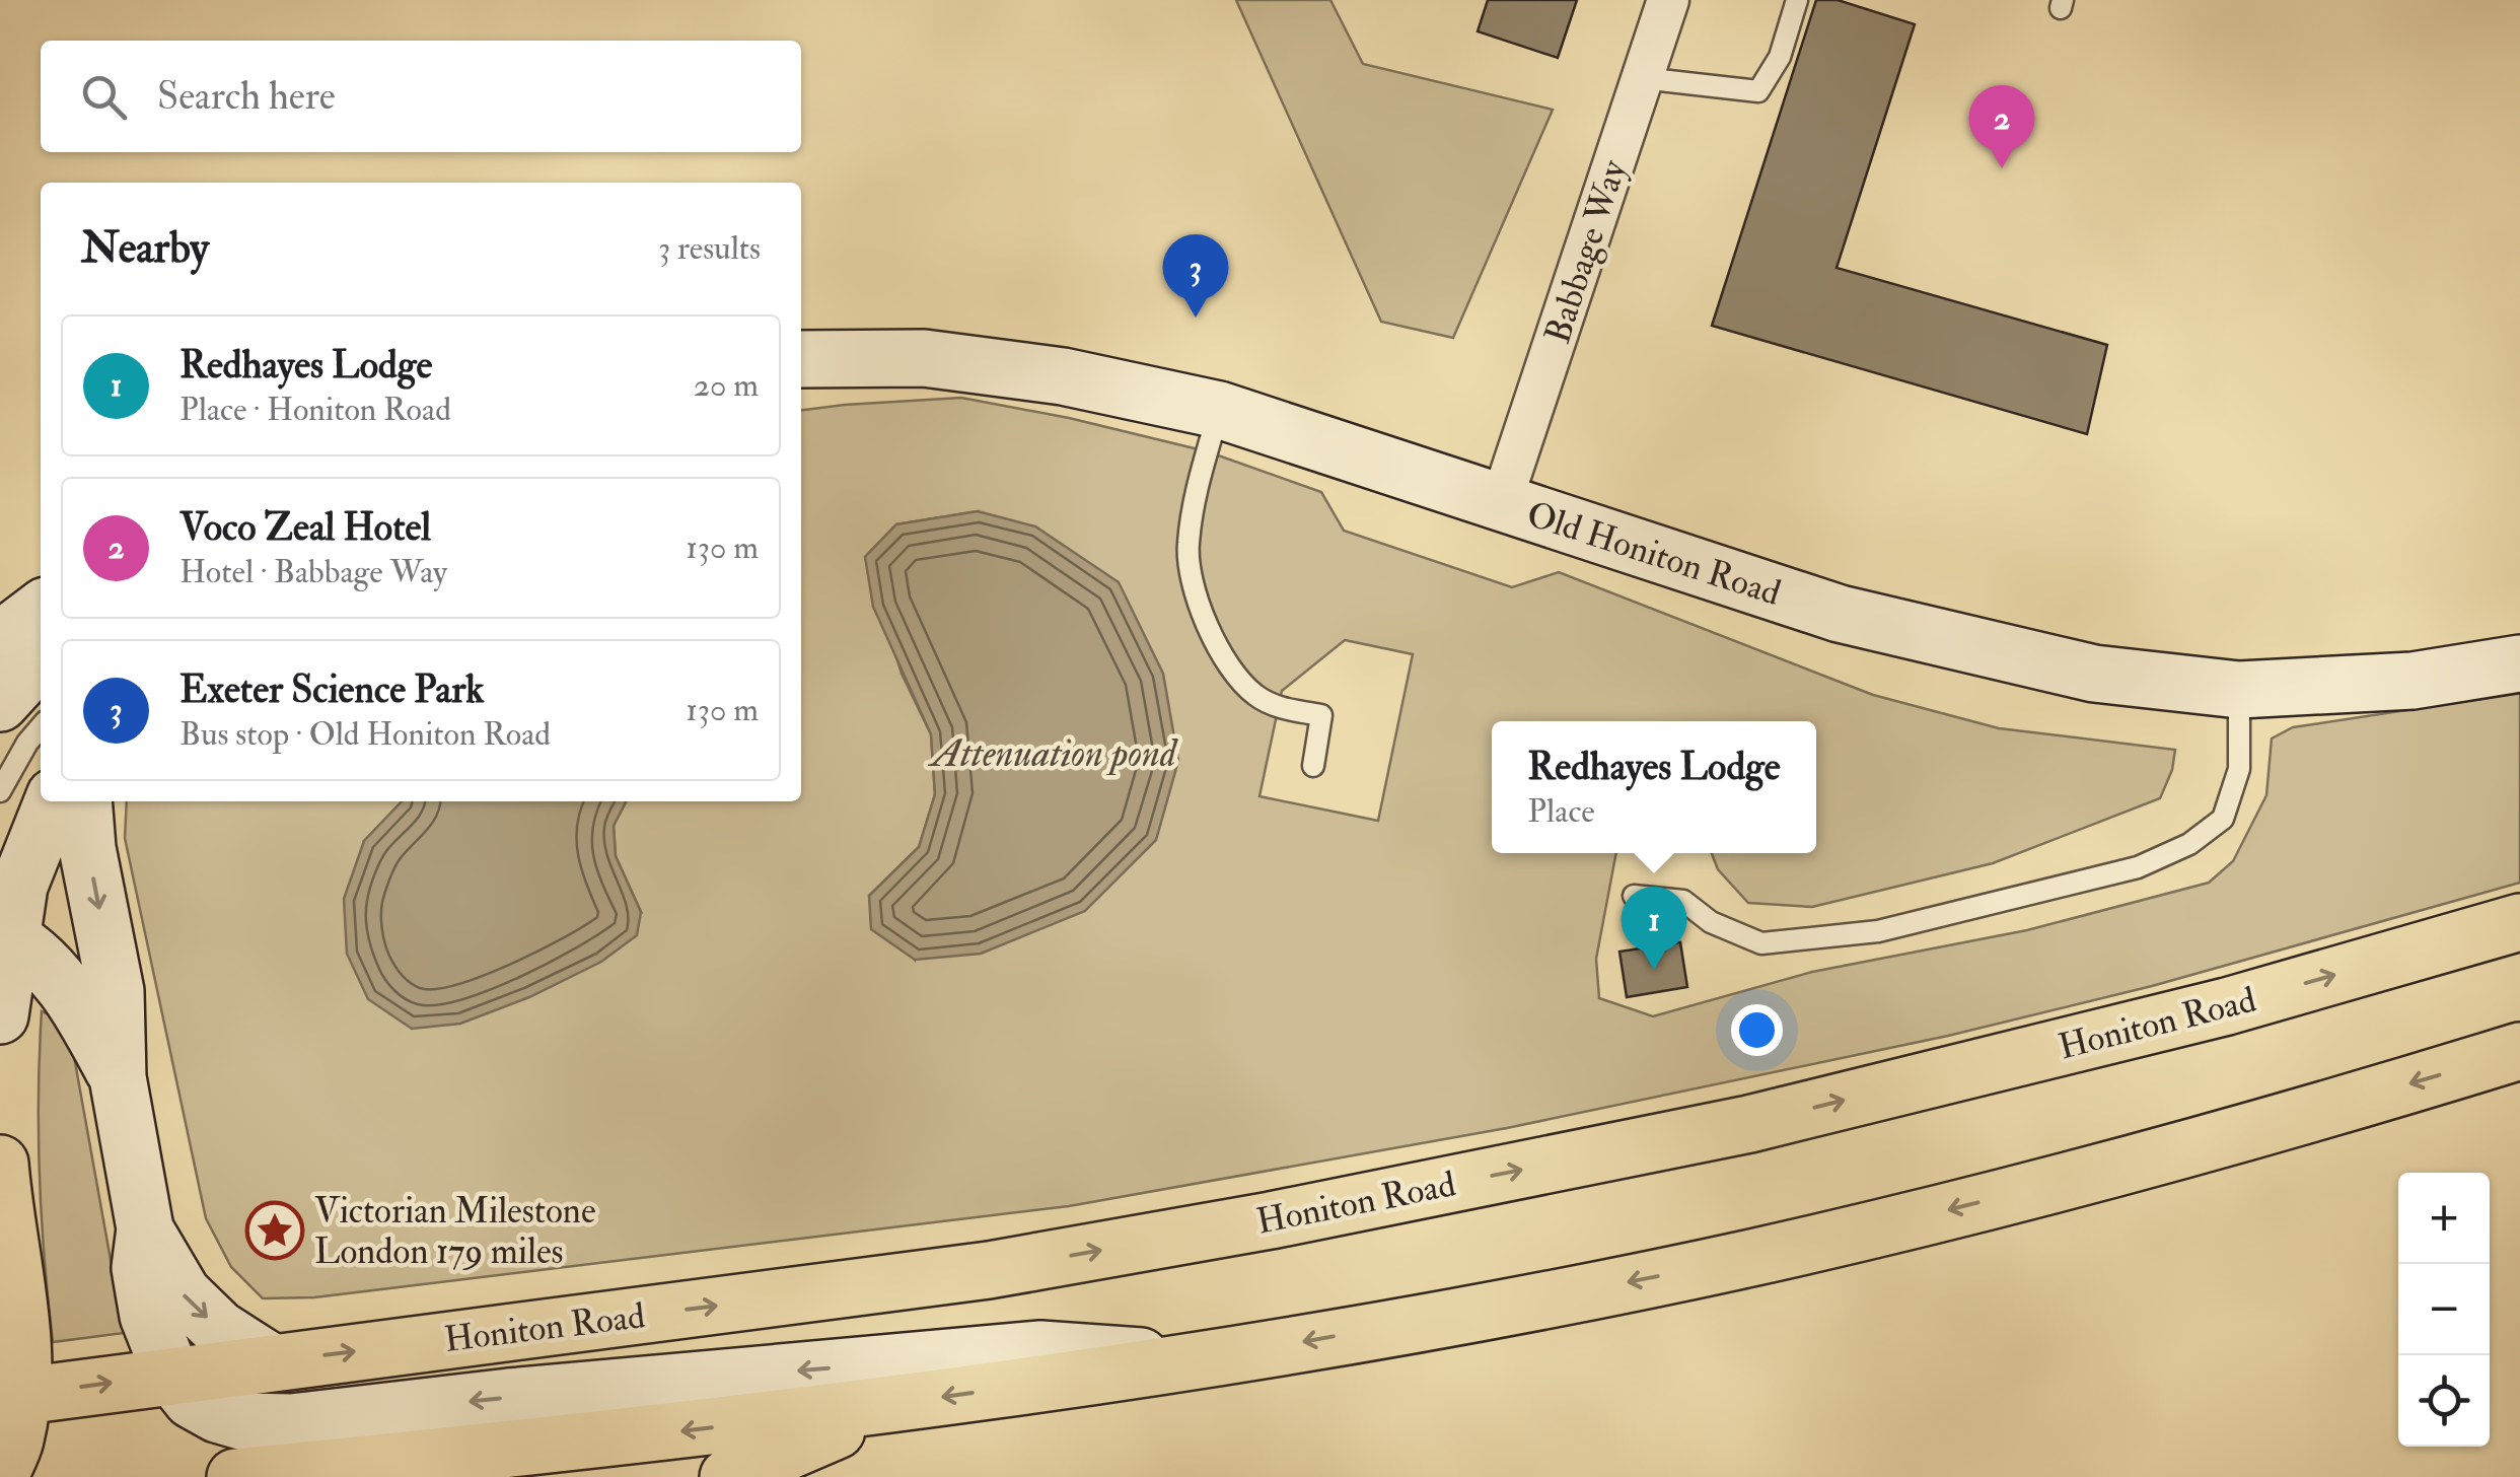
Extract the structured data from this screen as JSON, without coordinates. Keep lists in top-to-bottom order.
{
  "streets": {
    "highway": ["Honiton Road"],
    "street": ["Babbage Way", "Old Honiton Road"]
  },
  "crossings": [
    ["Babbage Way", "Old Honiton Road"]
  ],
  "water": ["Attenuation pond"],
  "places": {
    "place": ["Victorian Milestone London 179 miles"]
  },
  "page": {
    "search": "Search here",
    "pins": ["2", "3", "1"],
    "heading": ["Nearby", "3 results"],
    "list": [
      {
        "mark": "1",
        "name": "Redhayes Lodge",
        "note": "Place · Honiton Road",
        "value": "20 m"
      },
      {
        "mark": "2",
        "name": "Voco Zeal Hotel",
        "note": "Hotel · Babbage Way",
        "value": "130 m"
      },
      {
        "mark": "3",
        "name": "Exeter Science Park",
        "note": "Bus stop · Old Honiton Road",
        "value": "130 m"
      }
    ],
    "popup": ["Redhayes Lodge", "Place"],
    "map_buttons": ["+", "−"]
  }
}
